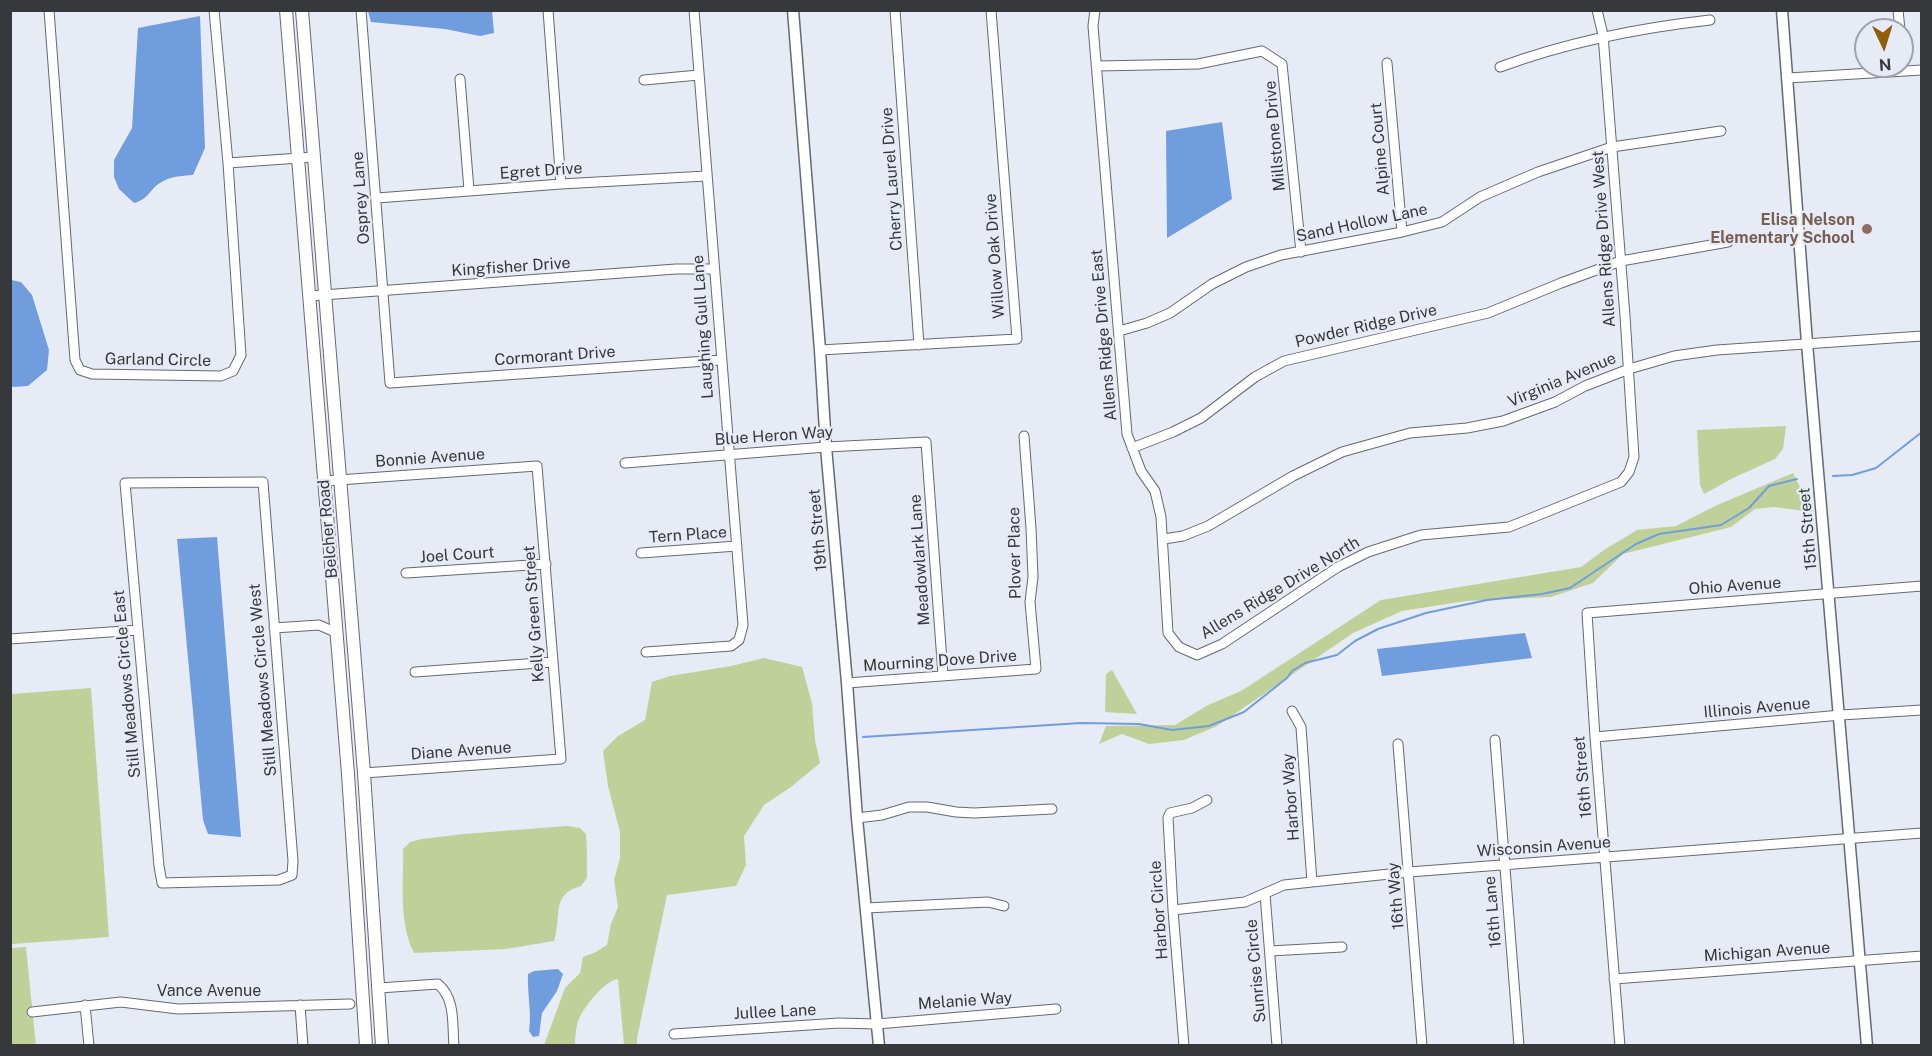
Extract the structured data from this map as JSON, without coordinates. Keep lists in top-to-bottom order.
{
  "streets": {
    "main road": ["Belcher Road"],
    "street": [
      "Millstone Drive",
      "Alpine Court",
      "Egret Drive",
      "Cherry Laurel Drive",
      "Osprey Lane",
      "Sand Hollow Lane",
      "Allens Ridge Drive West",
      "Willow Oak Drive",
      "Kingfisher Drive",
      "Powder Ridge Drive",
      "Laughing Gull Lane",
      "Allens Ridge Drive East",
      "Cormorant Drive",
      "Garland Circle",
      "Virginia Avenue",
      "Blue Heron Way",
      "Bonnie Avenue",
      "15th Street",
      "19th Street",
      "Tern Place",
      "Plover Place",
      "Joel Court",
      "Meadowlark Lane",
      "Ohio Avenue",
      "Allens Ridge Drive North",
      "Kelly Green Street",
      "Mourning Dove Drive",
      "Still Meadows Circle West",
      "Still Meadows Circle East",
      "Illinois Avenue",
      "Diane Avenue",
      "16th Street",
      "Harbor Way",
      "Wisconsin Avenue",
      "16th Way",
      "Harbor Circle",
      "16th Lane",
      "Michigan Avenue",
      "Sunrise Circle",
      "Vance Avenue",
      "Melanie Way",
      "Jullee Lane"
    ]
  },
  "crossings": [
    ["Millstone Drive", "Sand Hollow Lane"],
    ["Millstone Drive", "Allens Ridge Drive East"],
    ["Alpine Court", "Sand Hollow Lane"],
    ["Egret Drive", "Osprey Lane"],
    ["Egret Drive", "Laughing Gull Lane"],
    ["Cherry Laurel Drive", "Willow Oak Drive"],
    ["Osprey Lane", "Kingfisher Drive"],
    ["Osprey Lane", "Cormorant Drive"],
    ["Sand Hollow Lane", "Allens Ridge Drive West"],
    ["Sand Hollow Lane", "Allens Ridge Drive East"],
    ["Allens Ridge Drive West", "Powder Ridge Drive"],
    ["Allens Ridge Drive West", "Virginia Avenue"],
    ["Allens Ridge Drive West", "Allens Ridge Drive North"],
    ["Willow Oak Drive", "19th Street"],
    ["Kingfisher Drive", "Laughing Gull Lane"],
    ["Kingfisher Drive", "Belcher Road"],
    ["Powder Ridge Drive", "Allens Ridge Drive East"],
    ["Laughing Gull Lane", "Cormorant Drive"],
    ["Laughing Gull Lane", "Blue Heron Way"],
    ["Laughing Gull Lane", "Tern Place"],
    ["Allens Ridge Drive East", "Virginia Avenue"],
    ["Allens Ridge Drive East", "Allens Ridge Drive North"],
    ["Virginia Avenue", "15th Street"],
    ["Blue Heron Way", "19th Street"],
    ["Blue Heron Way", "Meadowlark Lane"],
    ["Bonnie Avenue", "Belcher Road"],
    ["Bonnie Avenue", "Kelly Green Street"],
    ["Belcher Road", "Diane Avenue"],
    ["15th Street", "Ohio Avenue"],
    ["15th Street", "Illinois Avenue"],
    ["15th Street", "Wisconsin Avenue"],
    ["15th Street", "Michigan Avenue"],
    ["19th Street", "Mourning Dove Drive"],
    ["19th Street", "Melanie Way"],
    ["19th Street", "Jullee Lane"],
    ["Plover Place", "Mourning Dove Drive"],
    ["Joel Court", "Kelly Green Street"],
    ["Meadowlark Lane", "Mourning Dove Drive"],
    ["Ohio Avenue", "16th Street"],
    ["Kelly Green Street", "Diane Avenue"],
    ["Still Meadows Circle West", "Still Meadows Circle East"],
    ["Illinois Avenue", "16th Street"],
    ["16th Street", "Wisconsin Avenue"],
    ["16th Street", "Michigan Avenue"],
    ["Harbor Way", "Wisconsin Avenue"],
    ["Wisconsin Avenue", "16th Way"],
    ["Wisconsin Avenue", "Harbor Circle"],
    ["Wisconsin Avenue", "16th Lane"],
    ["Wisconsin Avenue", "Sunrise Circle"],
    ["Melanie Way", "Jullee Lane"]
  ],
  "places": ["Elisa Nelson Elementary School"],
  "north": "bottom"
}
